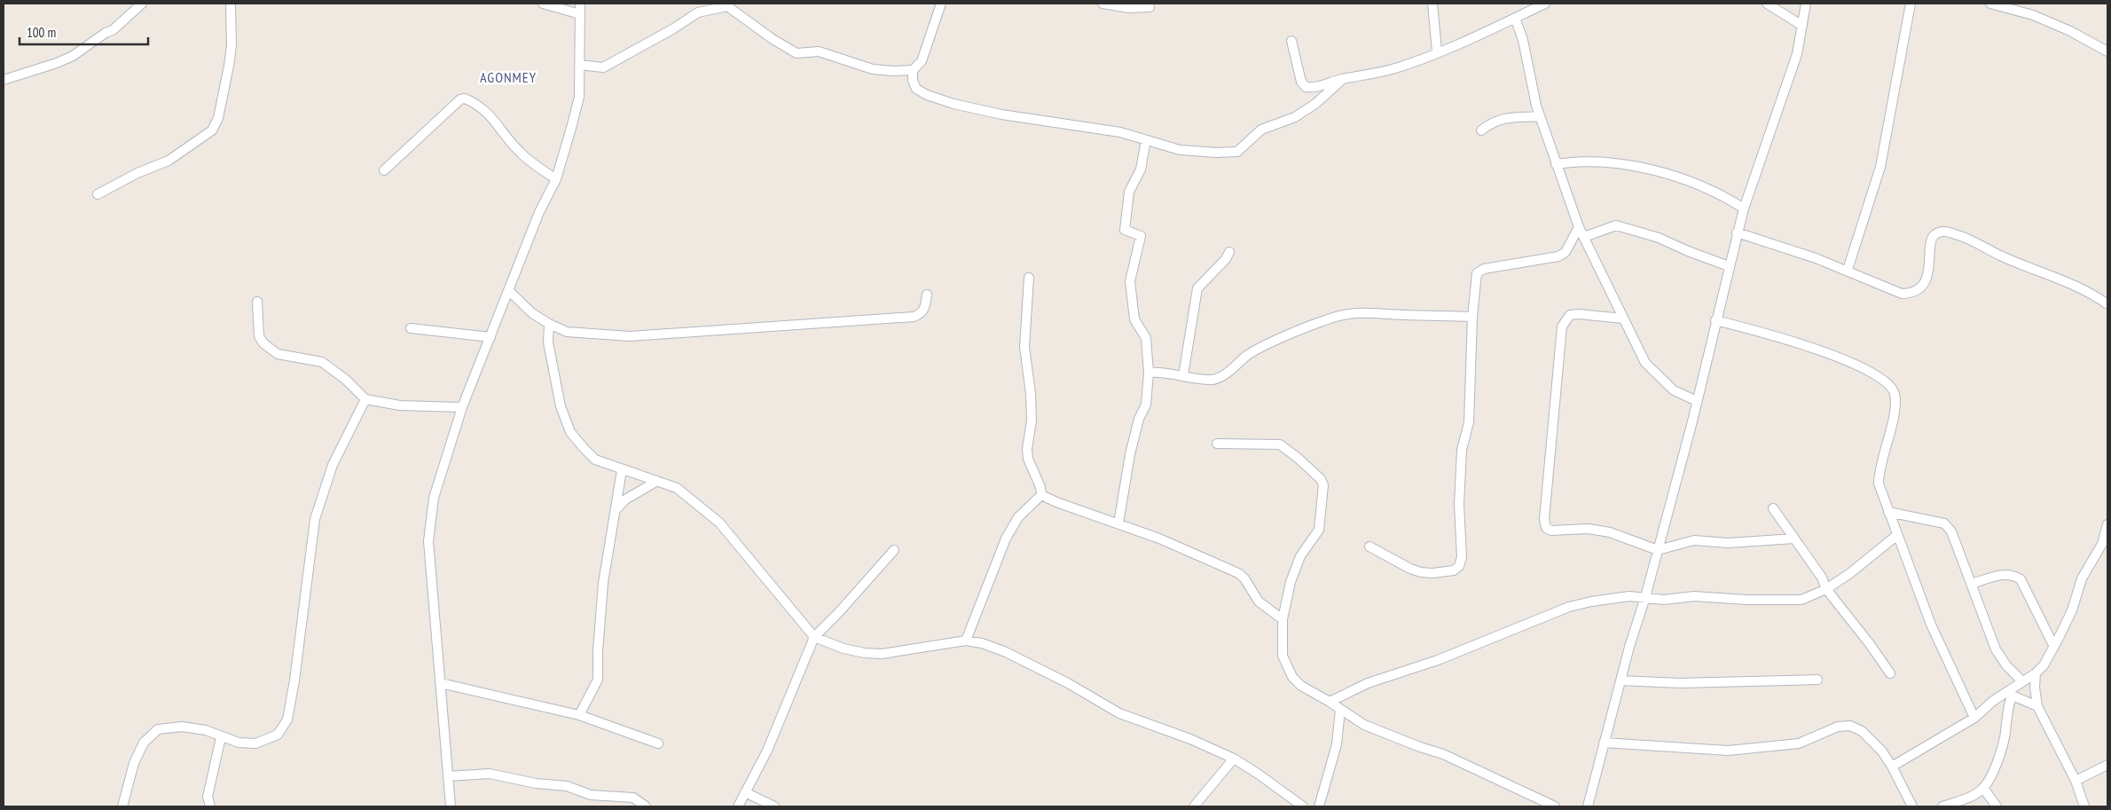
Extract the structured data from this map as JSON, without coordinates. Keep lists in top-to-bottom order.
{
  "districts": ["AGONMEY"],
  "scale_bar": "100 m"
}
